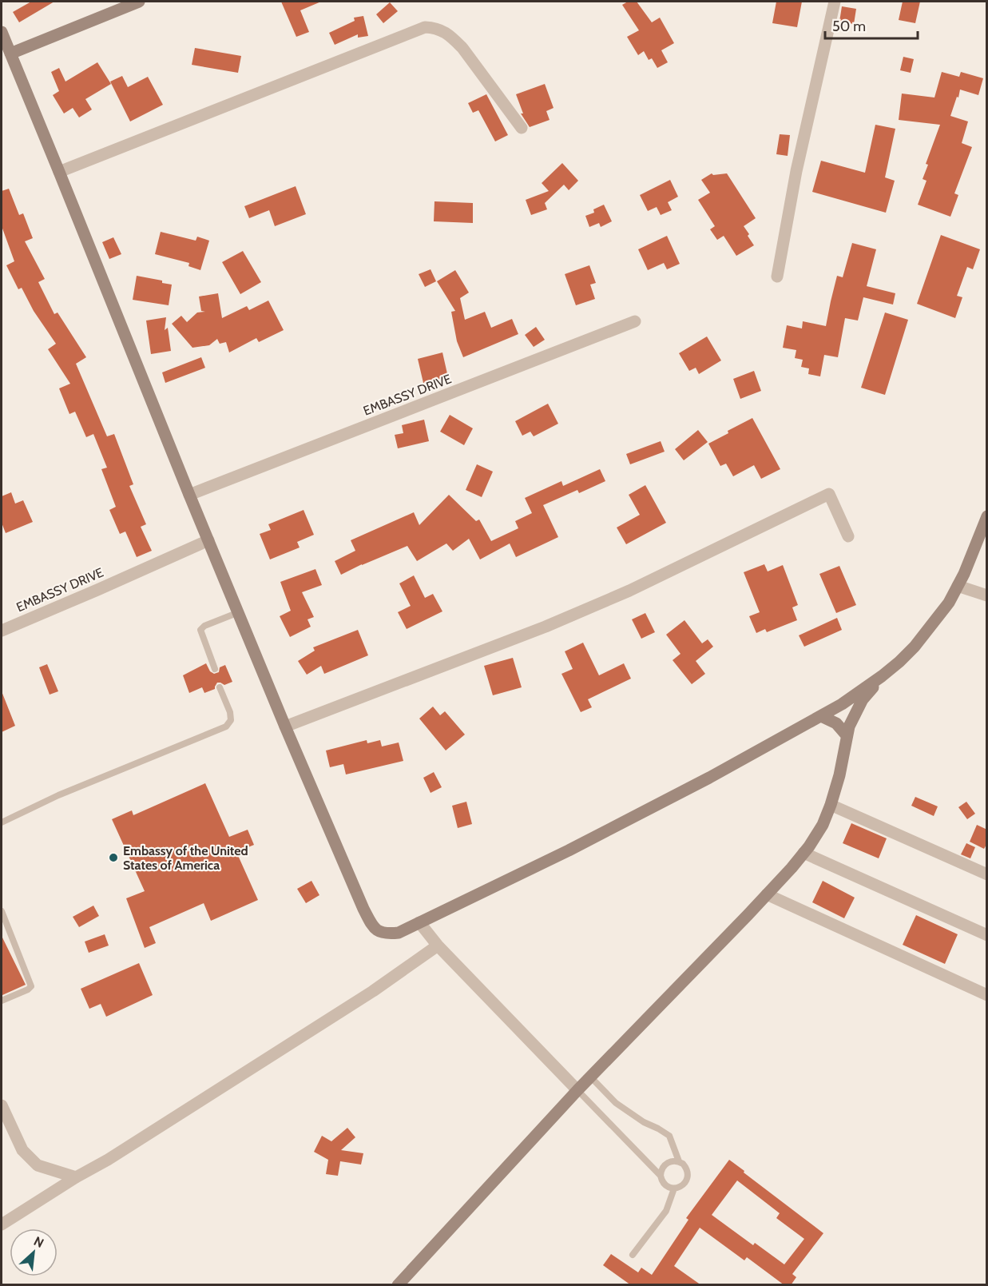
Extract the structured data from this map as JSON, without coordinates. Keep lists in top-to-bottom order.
{
  "streets": {
    "street": ["EMBASSY DRIVE"]
  },
  "places": ["Embassy of the United States of America"],
  "scale_bar": "50 m",
  "north": "top right"
}
